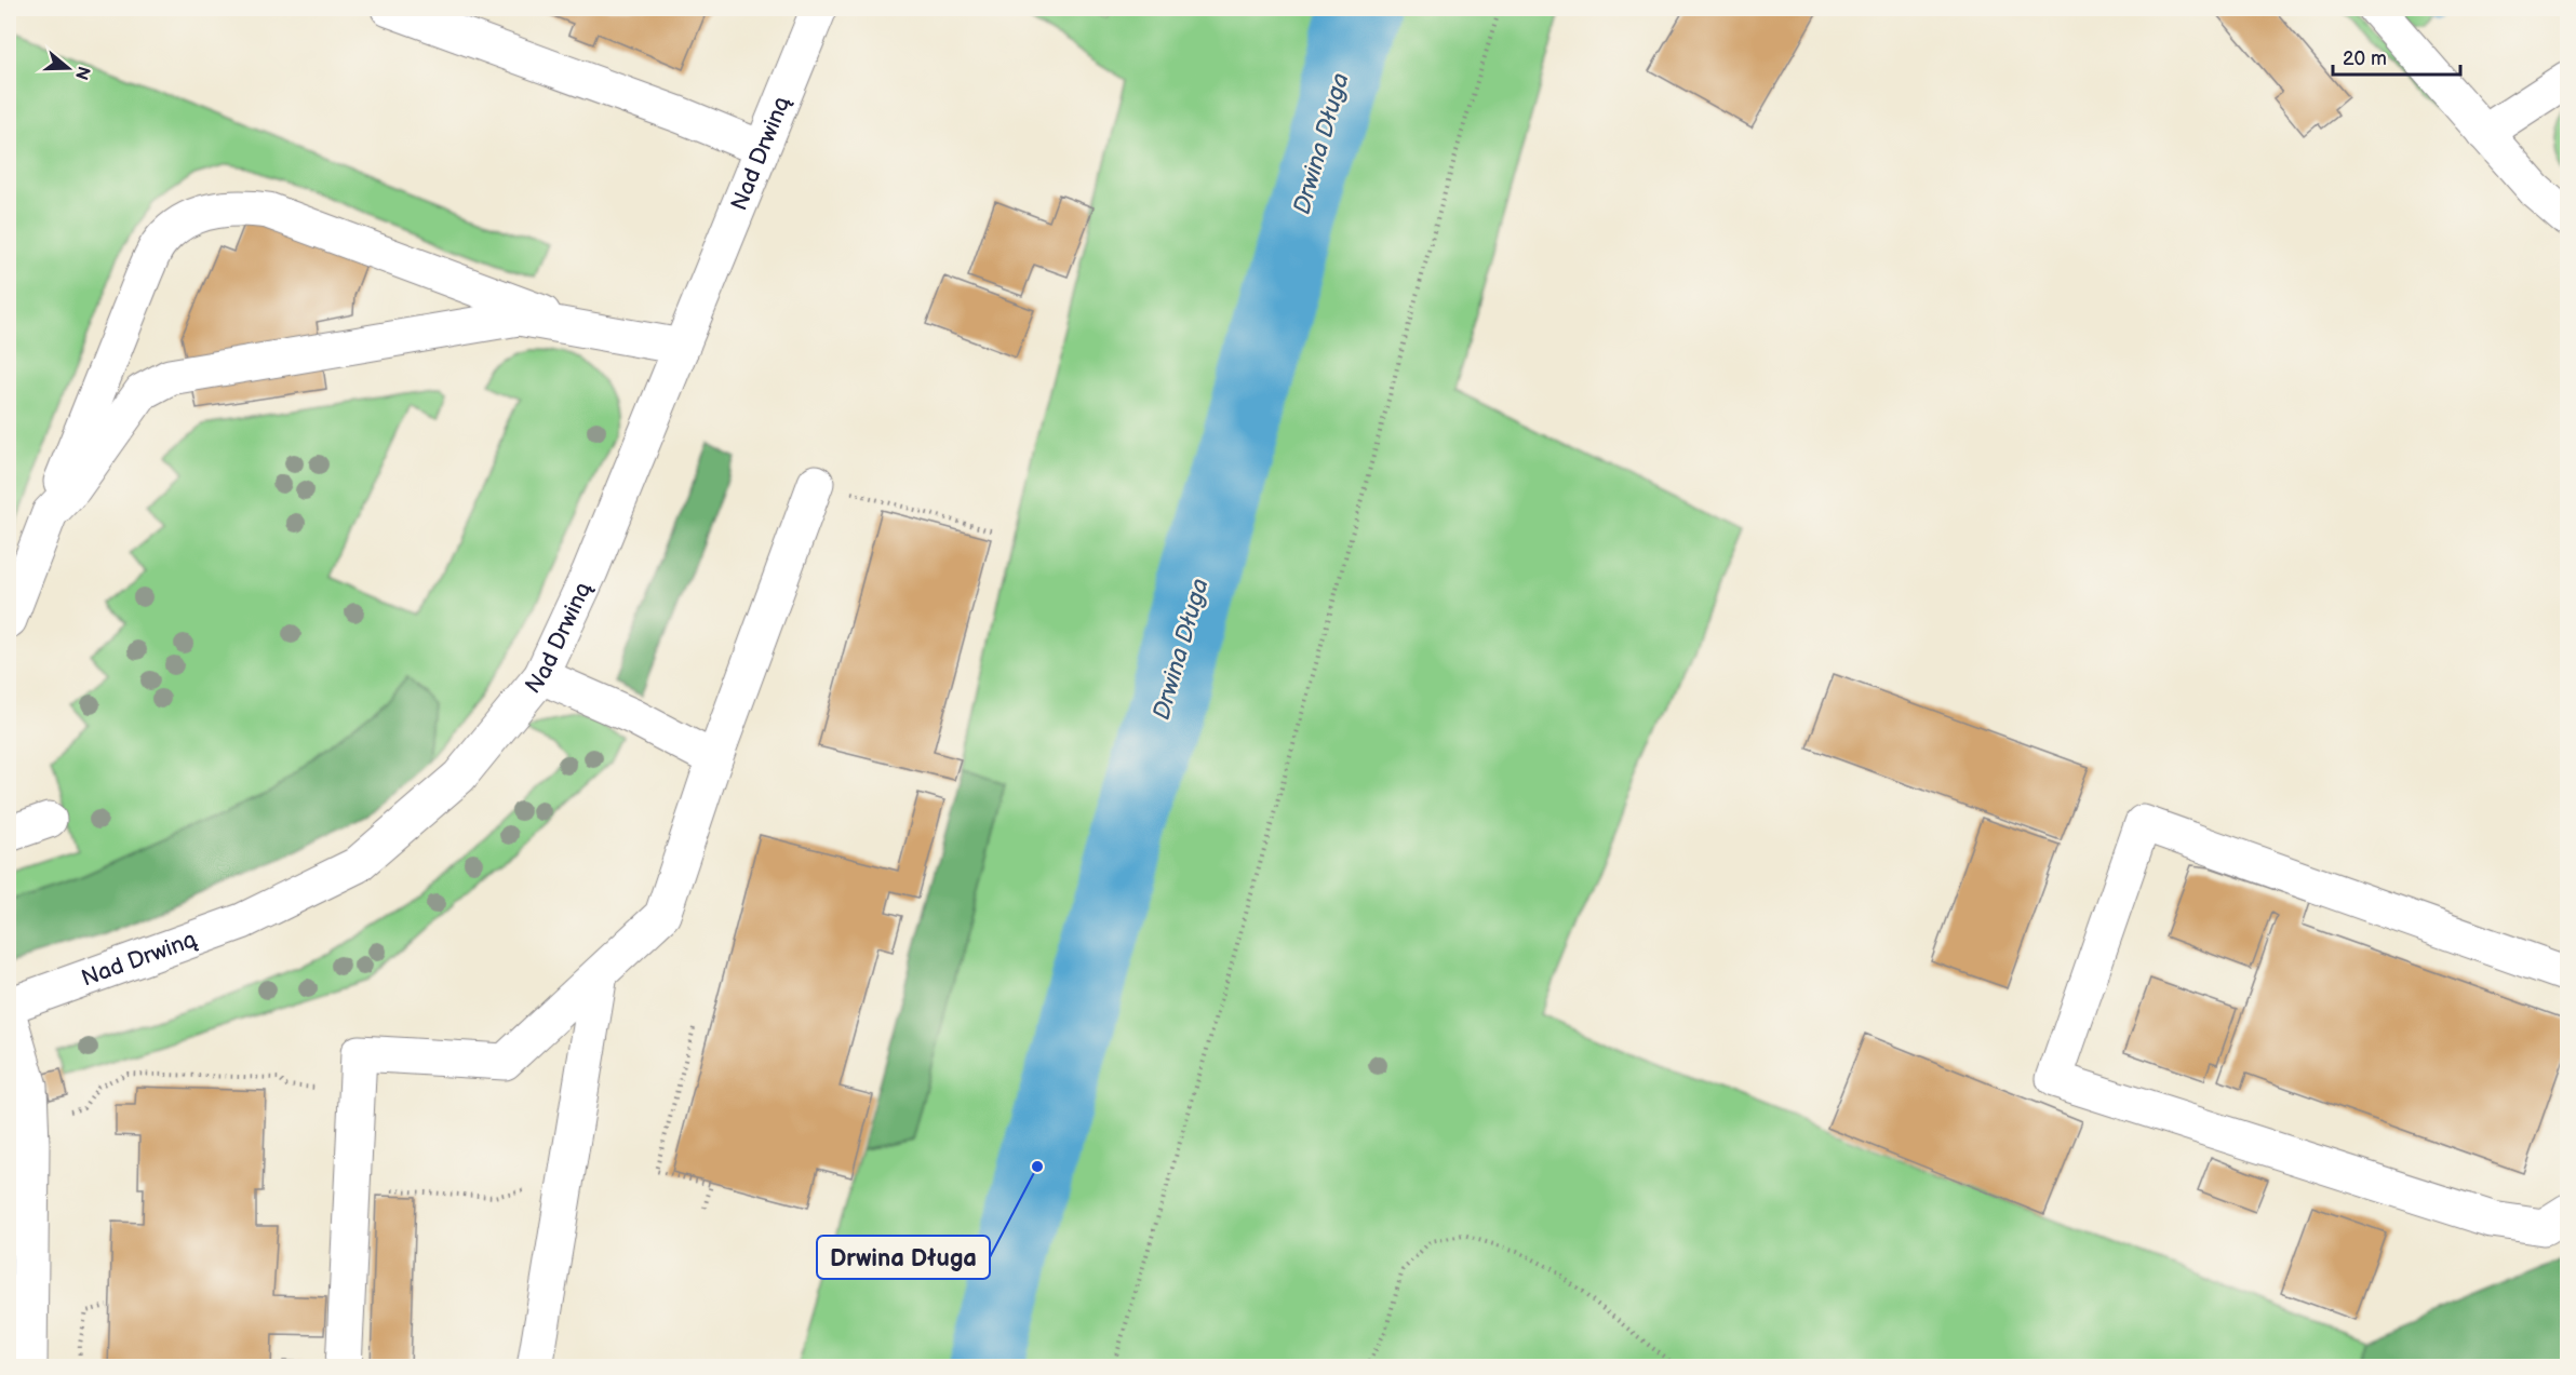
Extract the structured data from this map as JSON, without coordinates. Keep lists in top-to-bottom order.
{
  "streets": {
    "street": ["Nad Drwiną"]
  },
  "water": ["Drwina Długa"],
  "places": ["Drwina Długa"],
  "scale_bar": "20 m",
  "north": "right"
}
